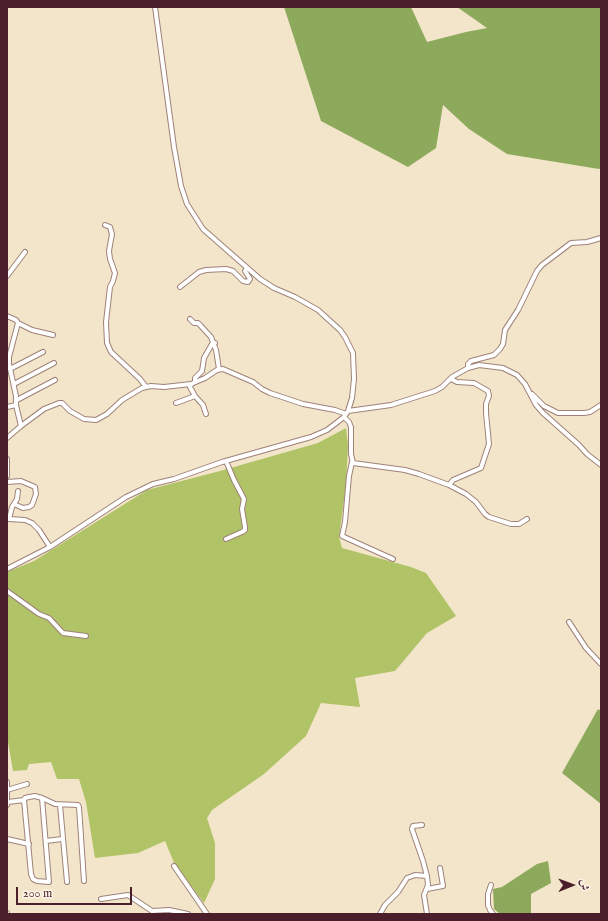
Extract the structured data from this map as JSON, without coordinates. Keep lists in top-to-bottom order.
{
  "scale_bar": "200 m",
  "north": "right"
}
